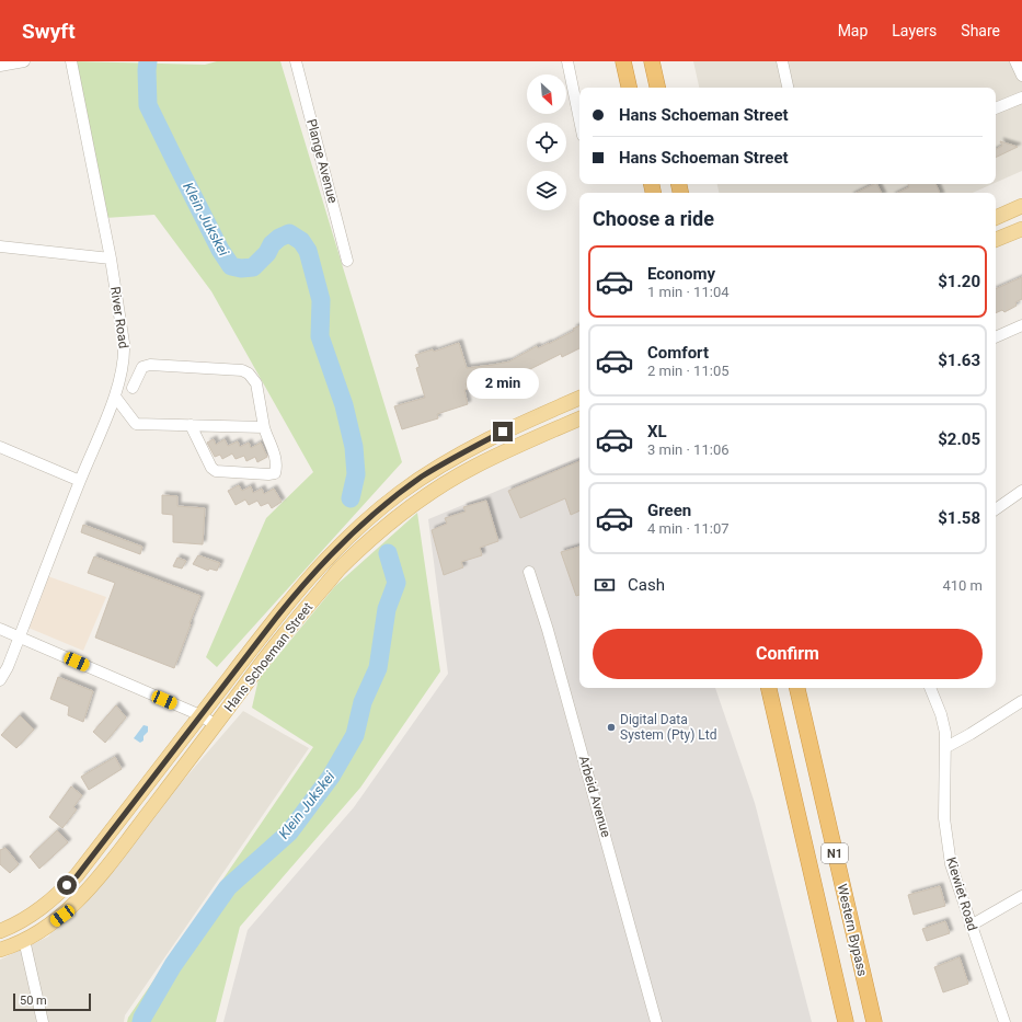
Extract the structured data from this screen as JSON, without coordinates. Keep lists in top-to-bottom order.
{
  "streets": {
    "highway": ["N1", "Western Bypass"],
    "main road": ["Hans Schoeman Street"],
    "street": [
      "Plange Avenue",
      "River Road",
      "Arbeid Avenue",
      "Kiewiet Road"
    ]
  },
  "water": ["Klein Jukskei"],
  "places": ["Digital Data System (Pty) Ltd"],
  "scale_bar": "50 m",
  "north": "bottom right",
  "page": {
    "header": "Swyft",
    "nav": ["Map", "Layers", "Share"],
    "banner": ["Hans Schoeman Street", "Hans Schoeman Street"],
    "heading": "Choose a ride",
    "list": [
      {
        "name": "Economy",
        "note": "1 min · 11:04",
        "value": "$1.20"
      },
      {
        "name": "Comfort",
        "note": "2 min · 11:05",
        "value": "$1.63"
      },
      {
        "name": "XL",
        "note": "3 min · 11:06",
        "value": "$2.05"
      },
      {
        "name": "Green",
        "note": "4 min · 11:07",
        "value": "$1.58"
      }
    ],
    "bubble": "2 min",
    "pay": ["Cash", "410 m"],
    "buttons": "Confirm",
    "scale": "50 m"
  }
}
